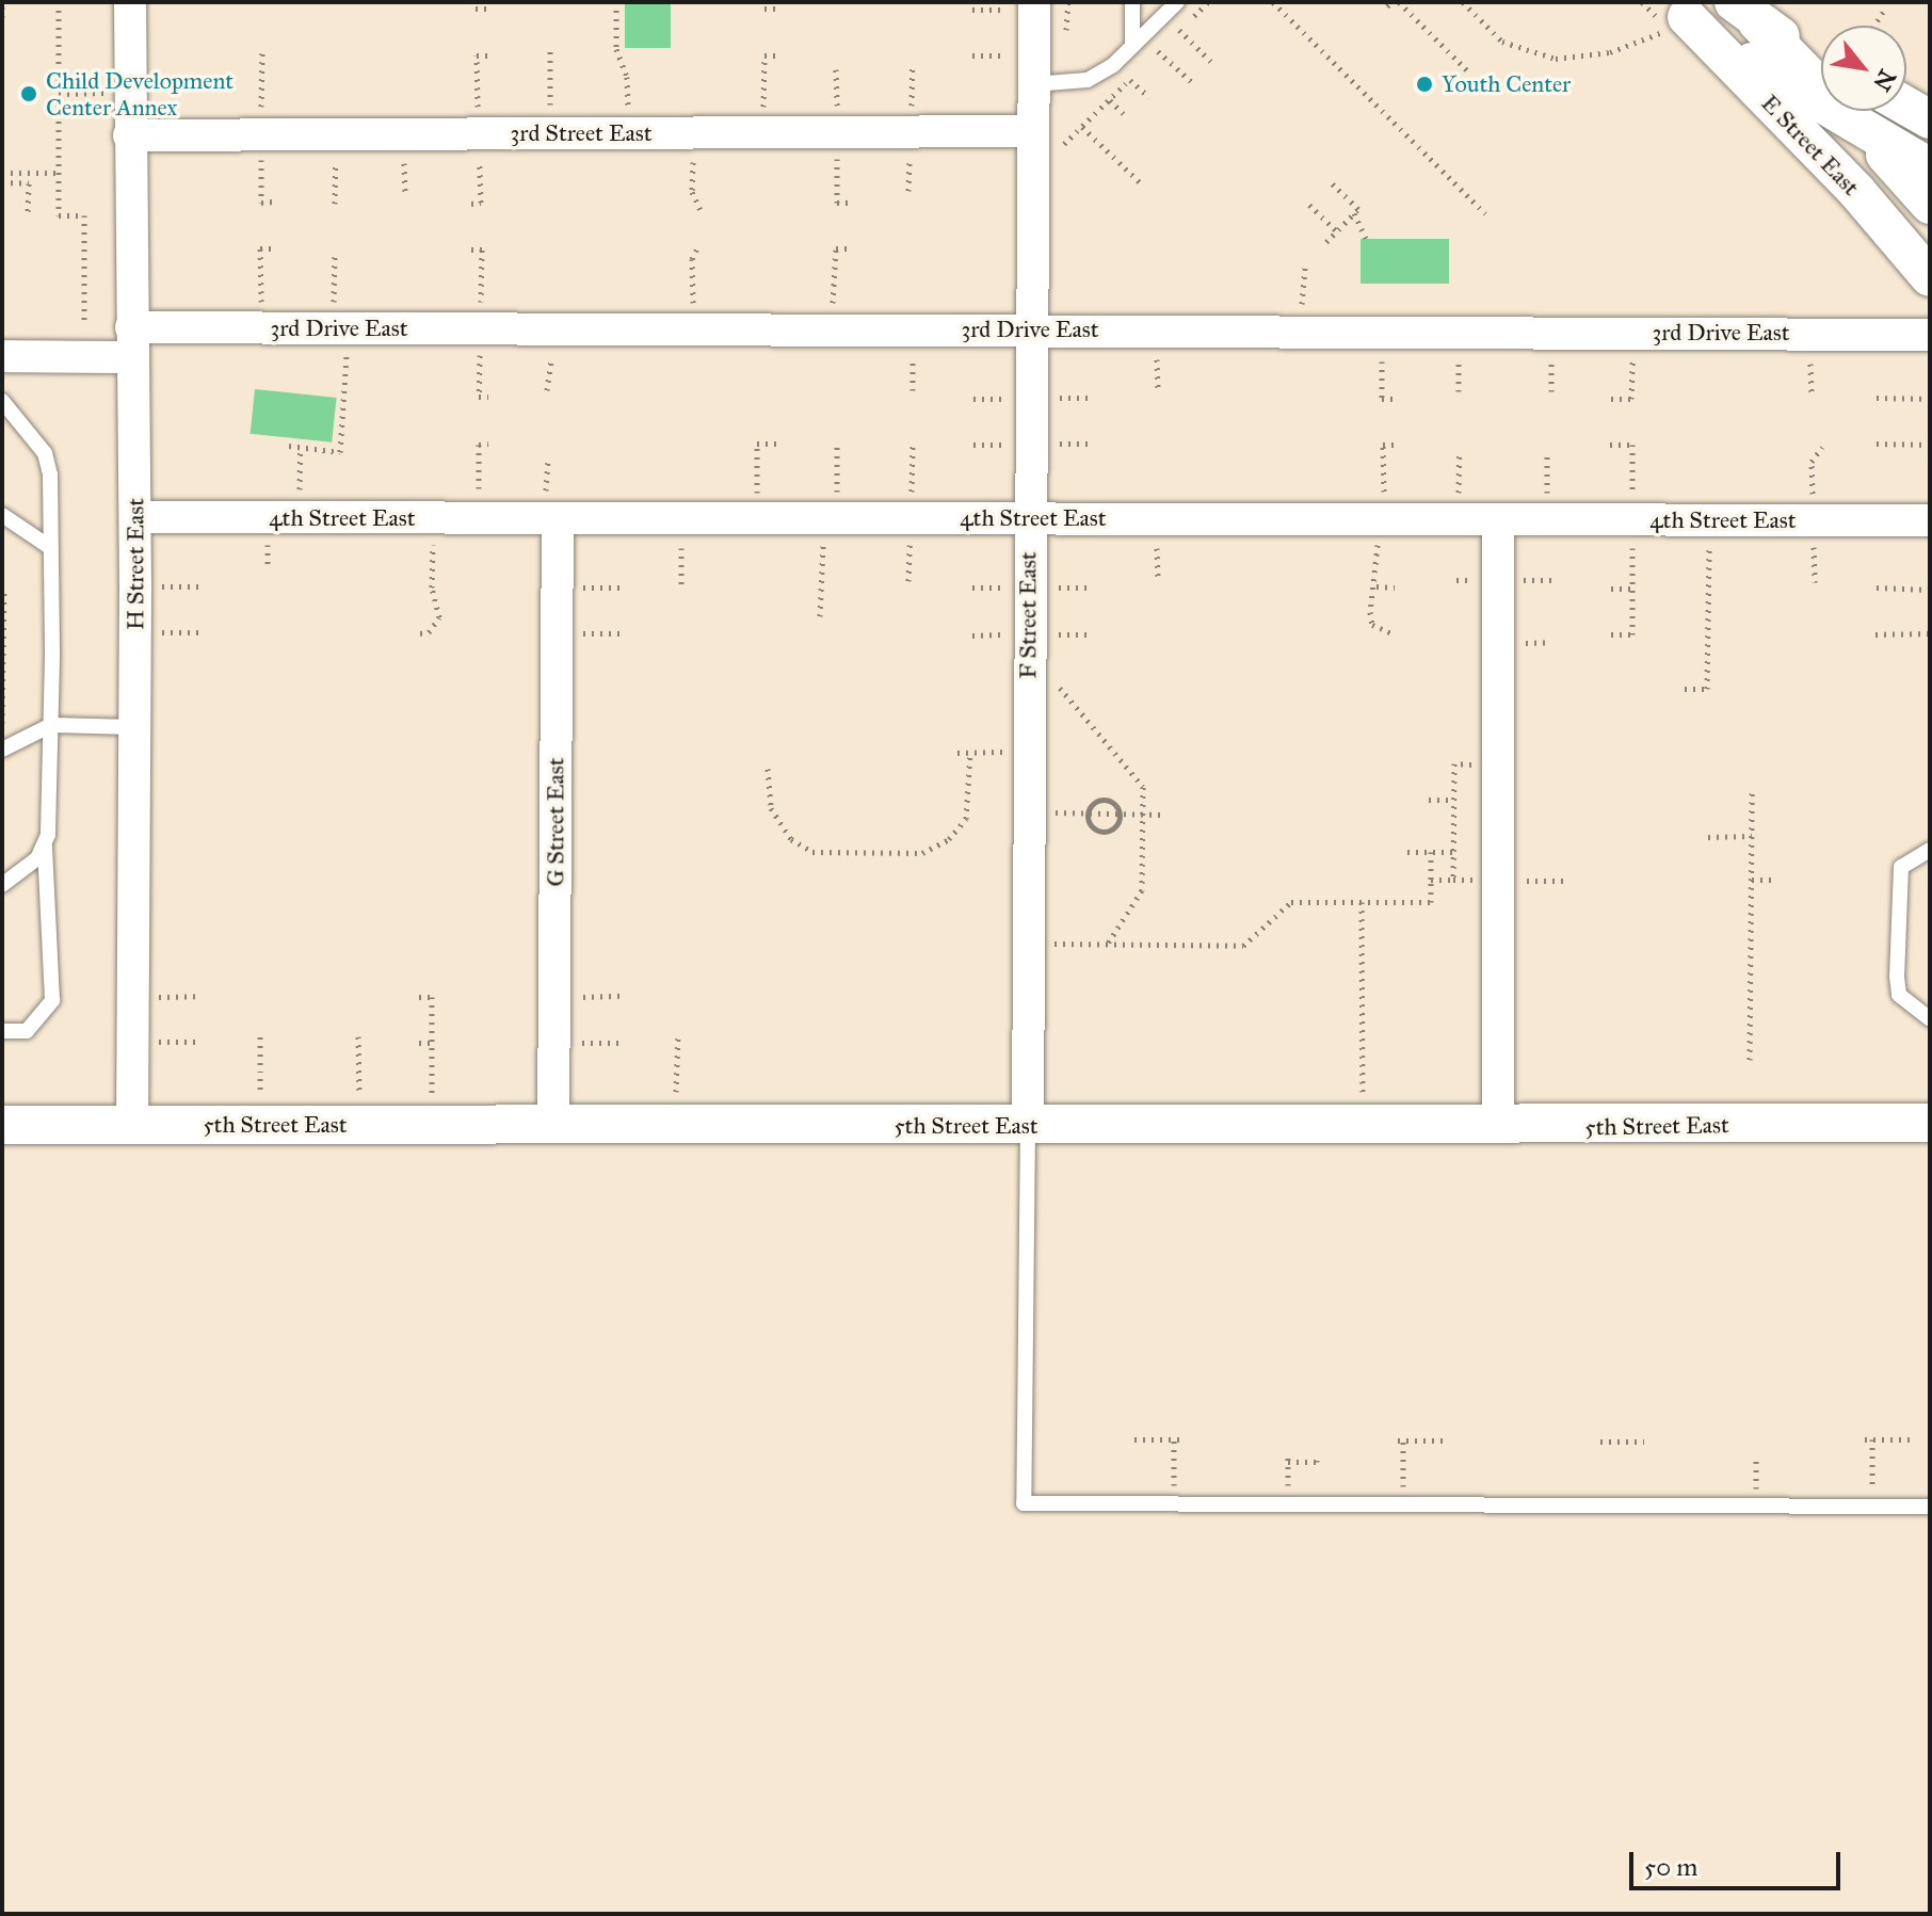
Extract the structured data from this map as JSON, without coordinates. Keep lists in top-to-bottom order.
{
  "streets": {
    "street": [
      "3rd Street East",
      "E Street East",
      "3rd Drive East",
      "4th Street East",
      "H Street East",
      "F Street East",
      "G Street East",
      "5th Street East"
    ]
  },
  "crossings": [
    ["3rd Street East", "H Street East"],
    ["3rd Street East", "F Street East"],
    ["3rd Drive East", "H Street East"],
    ["3rd Drive East", "F Street East"],
    ["4th Street East", "H Street East"],
    ["4th Street East", "F Street East"],
    ["4th Street East", "G Street East"],
    ["H Street East", "5th Street East"],
    ["F Street East", "5th Street East"],
    ["G Street East", "5th Street East"]
  ],
  "places": ["Youth Center", "Child Development Center Annex"],
  "scale_bar": "50 m",
  "north": "bottom right"
}
